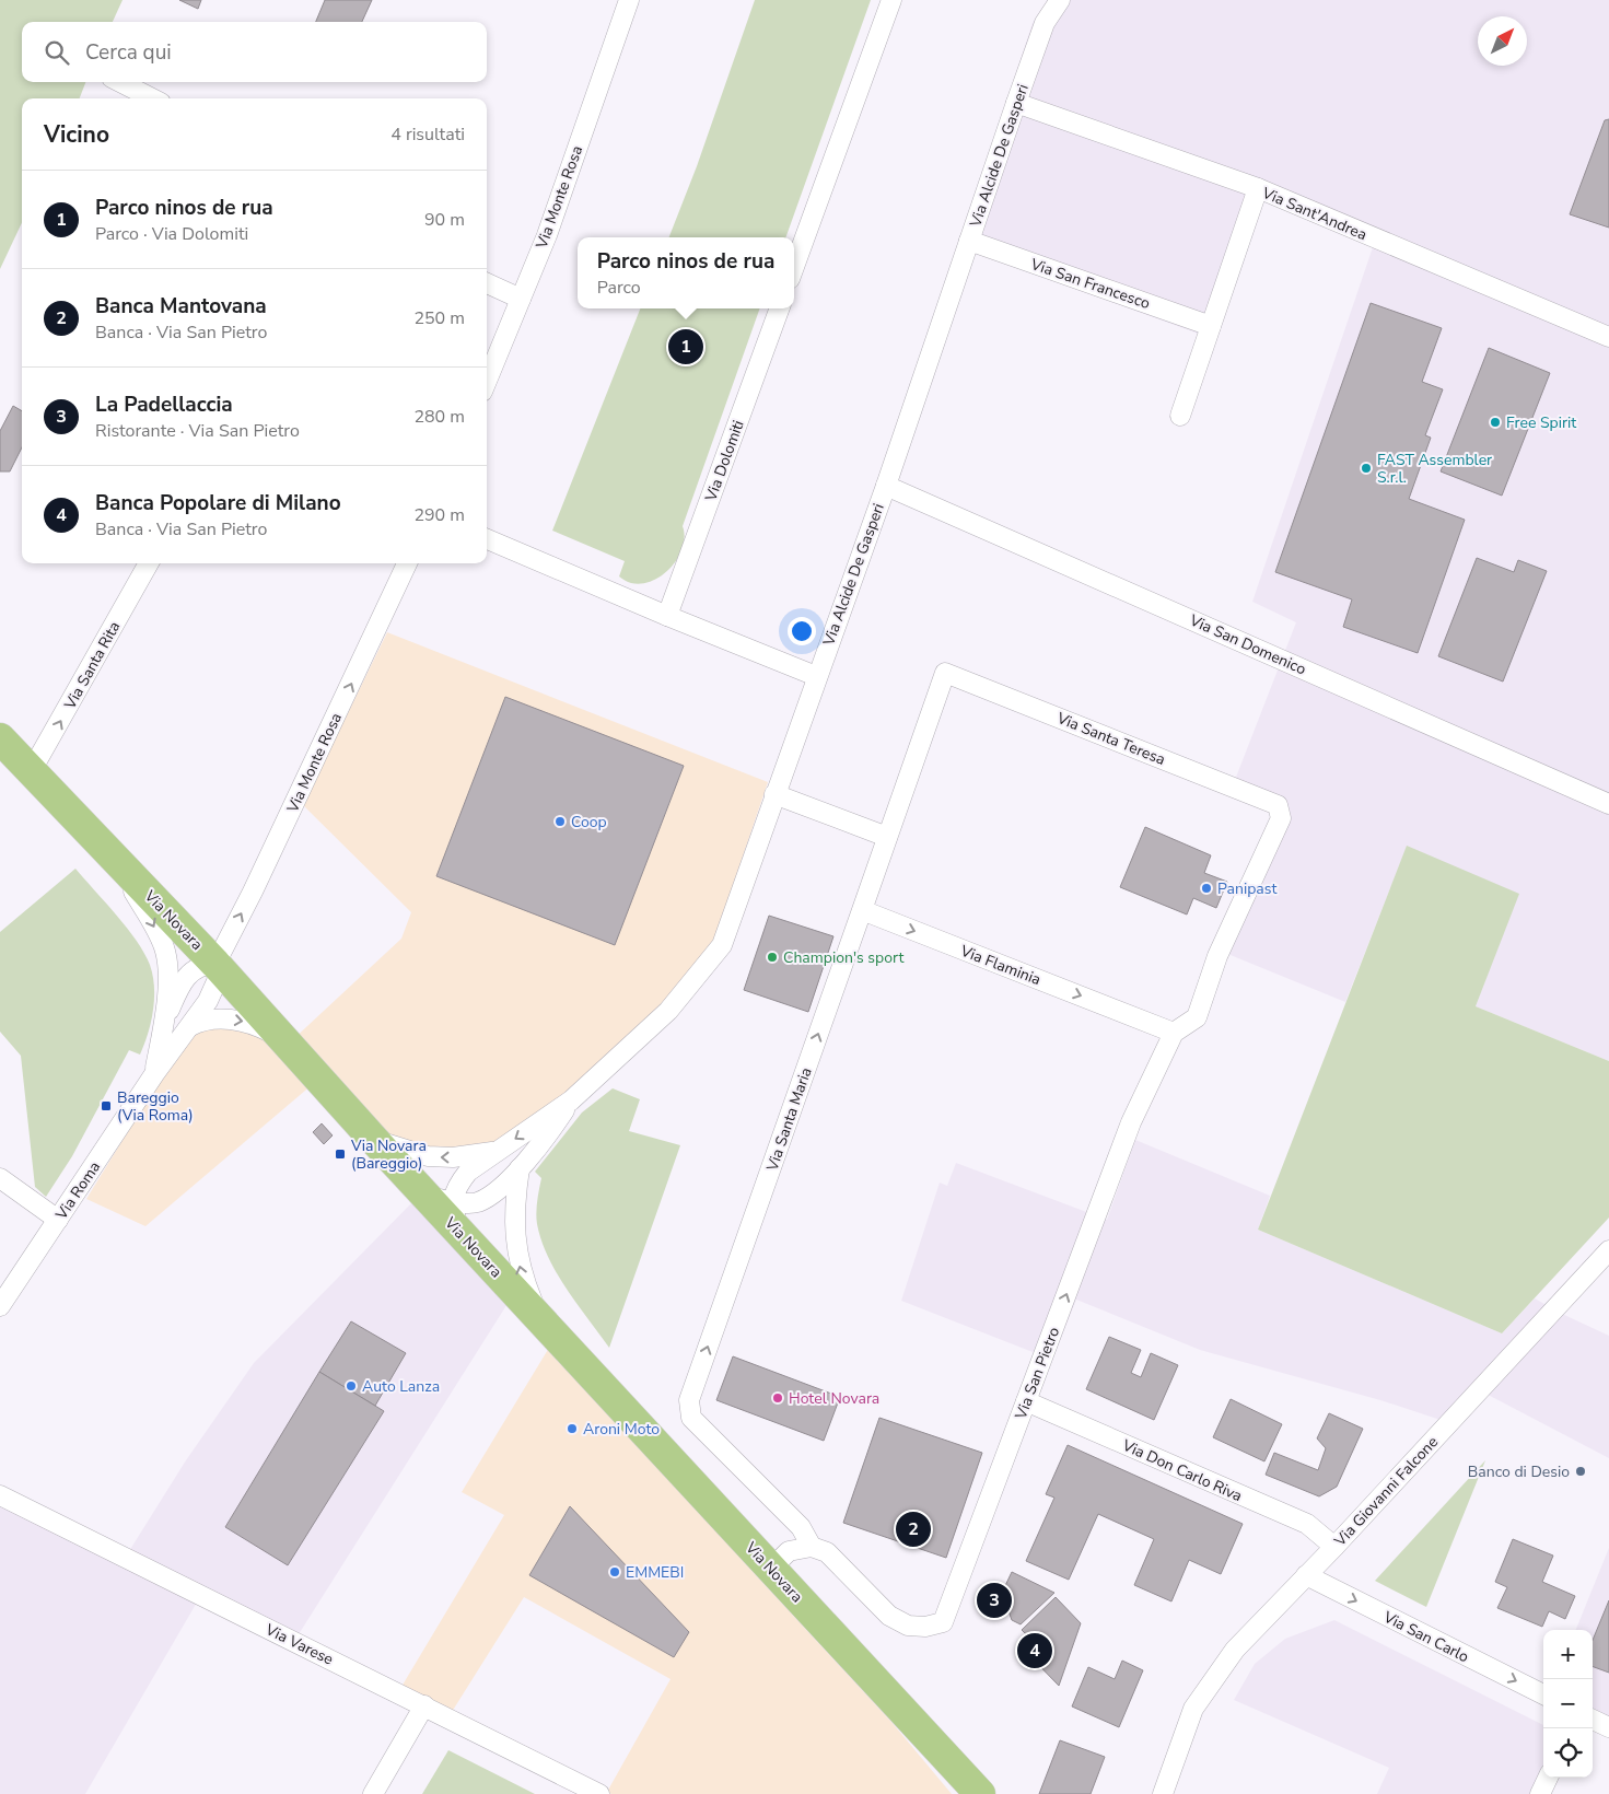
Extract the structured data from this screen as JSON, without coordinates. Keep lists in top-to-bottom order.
{
  "streets": {
    "main road": ["Via Novara"],
    "street": [
      "Via Alcide De Gasperi",
      "Via Monte Rosa",
      "Via Sant'Andrea",
      "Via San Francesco",
      "Via Dolomiti",
      "Via San Domenico",
      "Via Santa Rita",
      "Via Santa Teresa",
      "Via Flaminia",
      "Via Santa Maria",
      "Via Roma",
      "Via San Pietro",
      "Via Don Carlo Riva",
      "Via Giovanni Falcone",
      "Via San Carlo",
      "Via Varese"
    ]
  },
  "crossings": [
    ["Via Alcide De Gasperi", "Via Sant'Andrea"],
    ["Via Alcide De Gasperi", "Via San Francesco"],
    ["Via Alcide De Gasperi", "Via San Domenico"],
    ["Via Alcide De Gasperi", "Via Novara"],
    ["Via Monte Rosa", "Via Novara"],
    ["Via Monte Rosa", "Via Roma"],
    ["Via Santa Rita", "Via Novara"],
    ["Via Santa Teresa", "Via Flaminia"],
    ["Via Santa Teresa", "Via Santa Maria"],
    ["Via Santa Teresa", "Via San Pietro"],
    ["Via Novara", "Via Roma"],
    ["Via Flaminia", "Via Santa Maria"],
    ["Via Flaminia", "Via San Pietro"],
    ["Via Santa Maria", "Via San Pietro"],
    ["Via San Pietro", "Via Don Carlo Riva"],
    ["Via Don Carlo Riva", "Via Giovanni Falcone"],
    ["Via Giovanni Falcone", "Via San Carlo"]
  ],
  "one_way": [
    "Via Monte Rosa",
    "Via Santa Rita",
    "Via Flaminia",
    "Via Santa Maria",
    "Via San Pietro",
    "Via San Carlo"
  ],
  "places": {
    "other": [
      "Free Spirit",
      "FAST Assembler S.r.l.",
      "Coop",
      "Panipast",
      "Champion's sport",
      "Auto Lanza",
      "Hotel Novara",
      "Aroni Moto",
      "Banco di Desio",
      "EMMEBI"
    ],
    "transit": ["Bareggio (Via Roma)", "Via Novara (Bareggio)"]
  },
  "north": "top right",
  "page": {
    "search": "Cerca qui",
    "heading": ["Vicino", "4 risultati"],
    "list": [
      {
        "mark": "1",
        "name": "Parco ninos de rua",
        "note": "Parco · Via Dolomiti",
        "value": "90 m"
      },
      {
        "mark": "2",
        "name": "Banca Mantovana",
        "note": "Banca · Via San Pietro",
        "value": "250 m"
      },
      {
        "mark": "3",
        "name": "La Padellaccia",
        "note": "Ristorante · Via San Pietro",
        "value": "280 m"
      },
      {
        "mark": "4",
        "name": "Banca Popolare di Milano",
        "note": "Banca · Via San Pietro",
        "value": "290 m"
      }
    ],
    "popup": ["Parco ninos de rua", "Parco"],
    "pins": [
      "1",
      "2",
      "3",
      "4"
    ],
    "map_buttons": ["+", "−"]
  }
}
